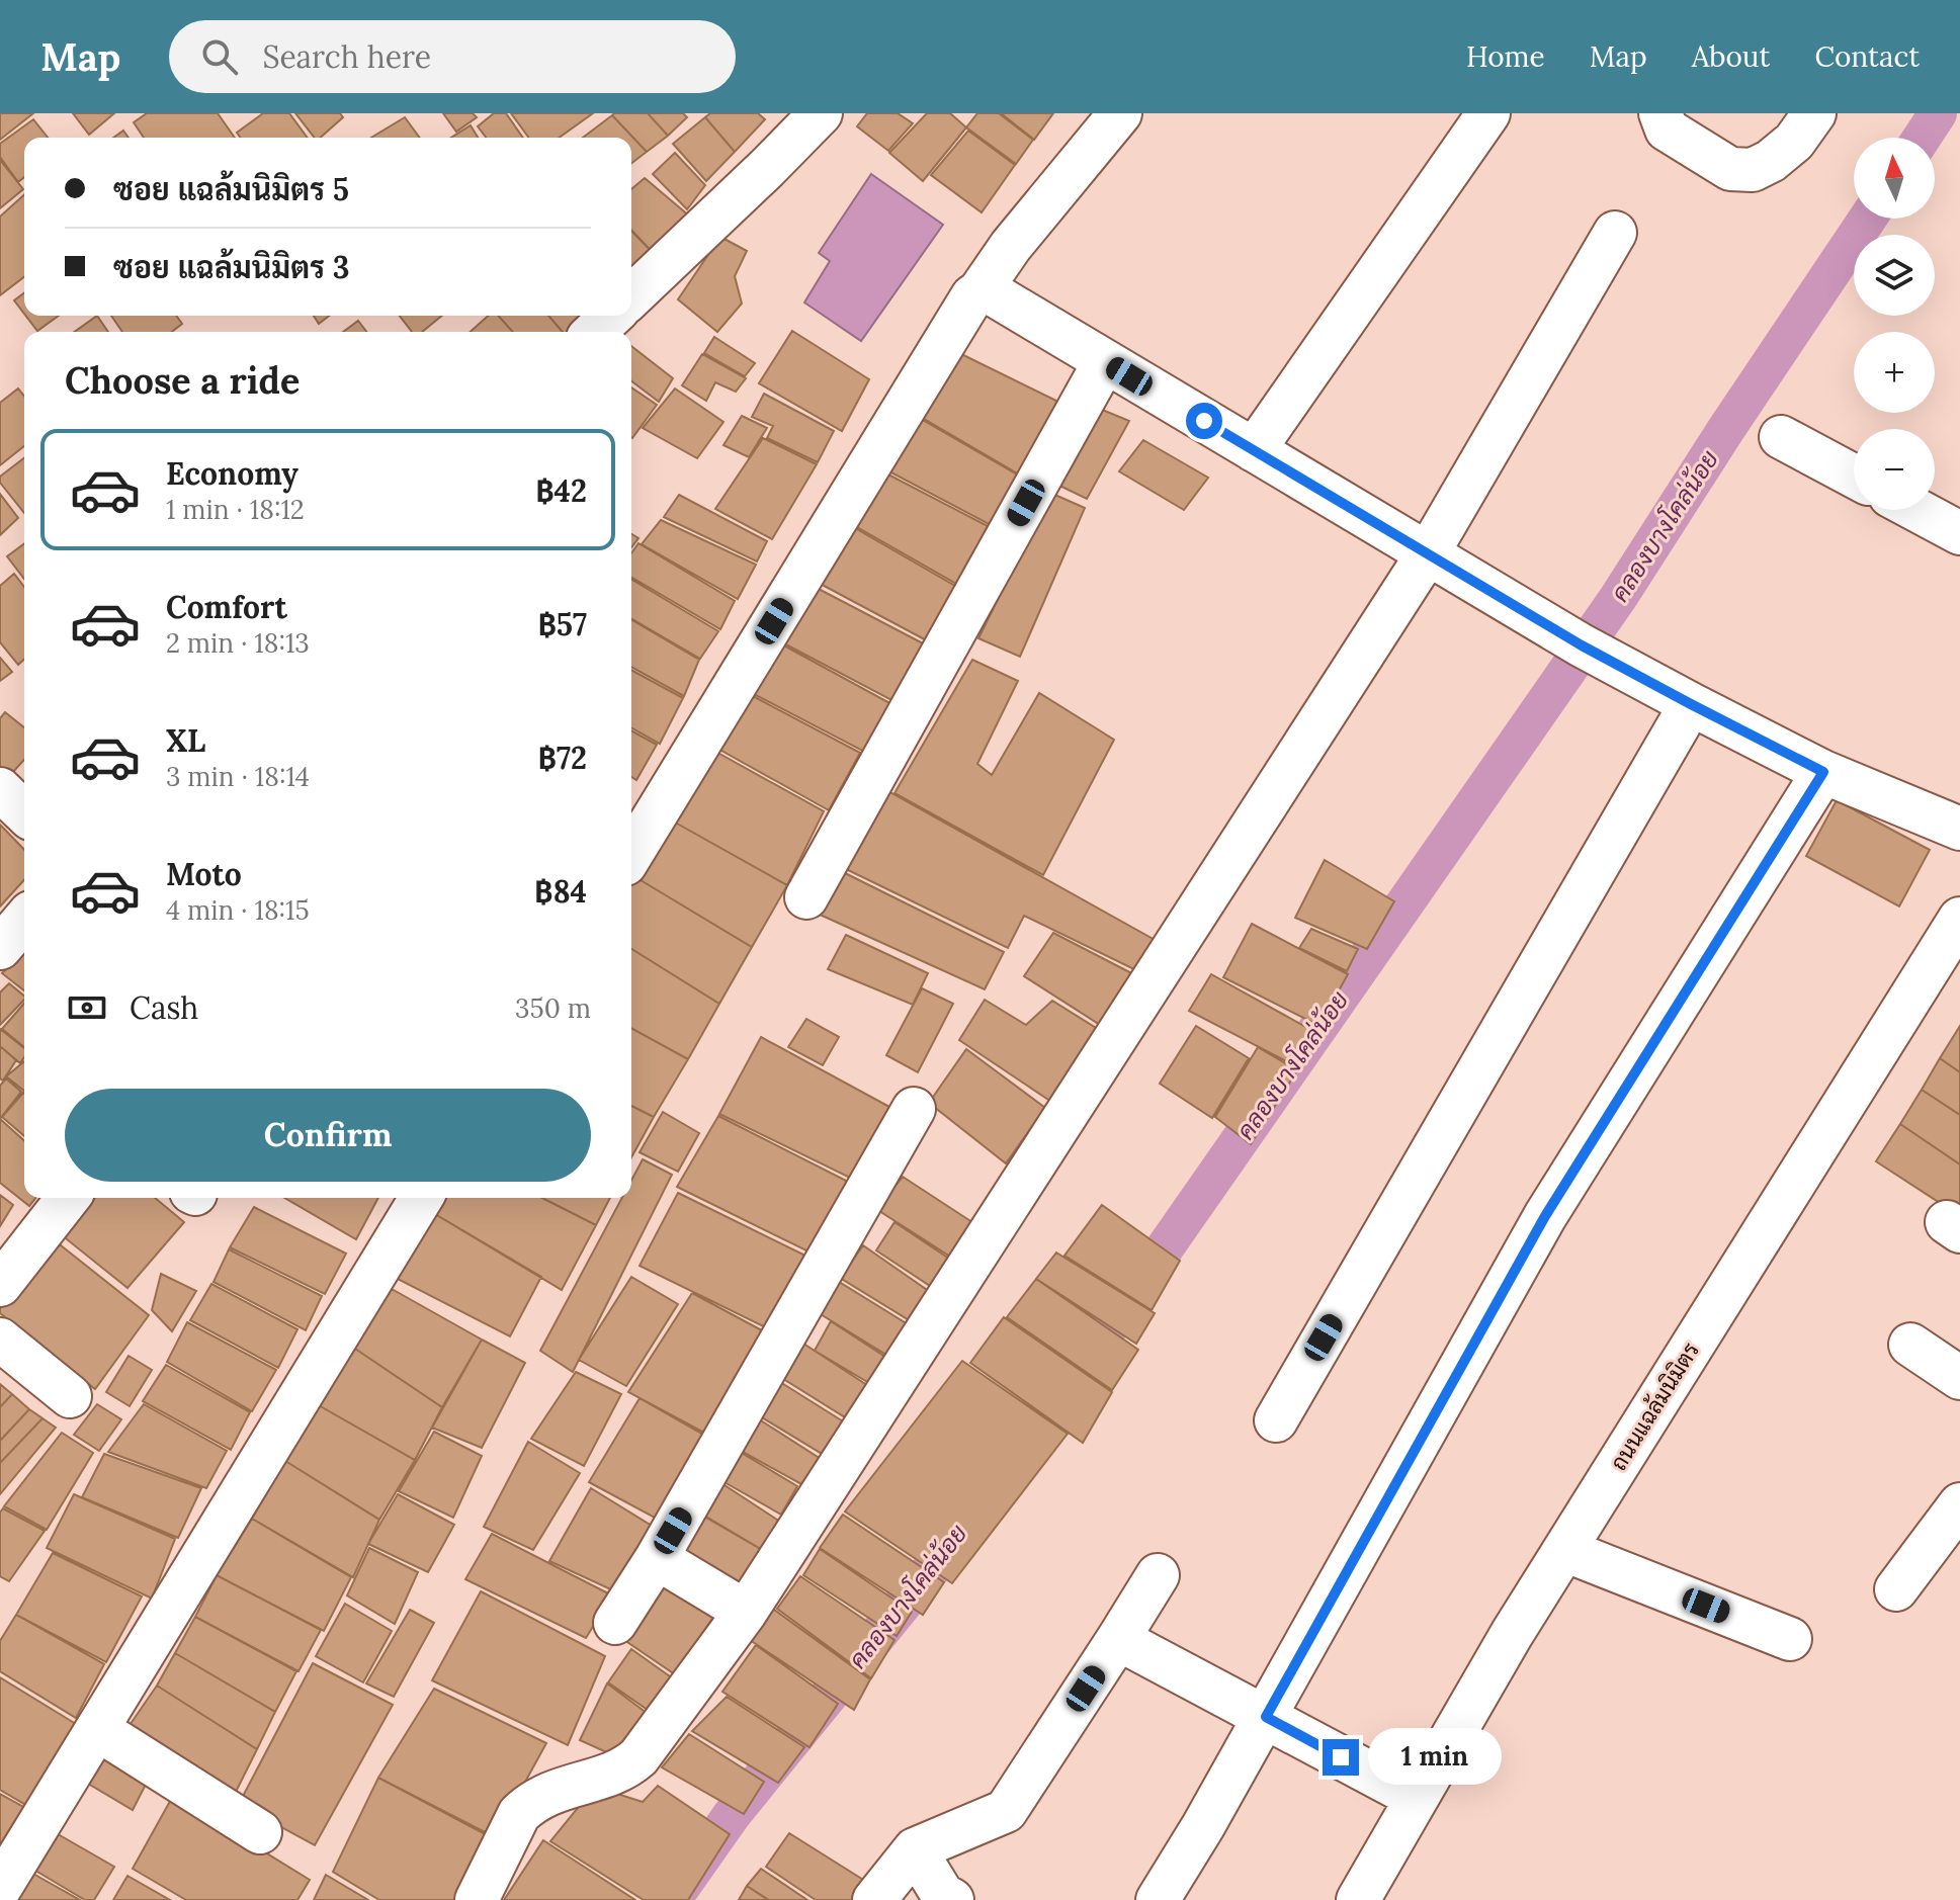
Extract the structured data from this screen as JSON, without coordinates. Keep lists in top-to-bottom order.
{
  "streets": {
    "street": ["ถนนแฉล้มนิมิตร"]
  },
  "water": ["คลองบางโคล่น้อย"],
  "north": "top",
  "page": {
    "header": "Map",
    "search": "Search here",
    "nav": [
      "Home",
      "Map",
      "About",
      "Contact"
    ],
    "map_buttons": ["+", "−"],
    "banner": ["ซอย แฉล้มนิมิตร 5", "ซอย แฉล้มนิมิตร 3"],
    "heading": "Choose a ride",
    "list": [
      {
        "name": "Economy",
        "note": "1 min · 18:12",
        "value": "฿42"
      },
      {
        "name": "Comfort",
        "note": "2 min · 18:13",
        "value": "฿57"
      },
      {
        "name": "XL",
        "note": "3 min · 18:14",
        "value": "฿72"
      },
      {
        "name": "Moto",
        "note": "4 min · 18:15",
        "value": "฿84"
      }
    ],
    "pay": ["Cash", "350 m"],
    "buttons": "Confirm",
    "bubble": "1 min"
  }
}
